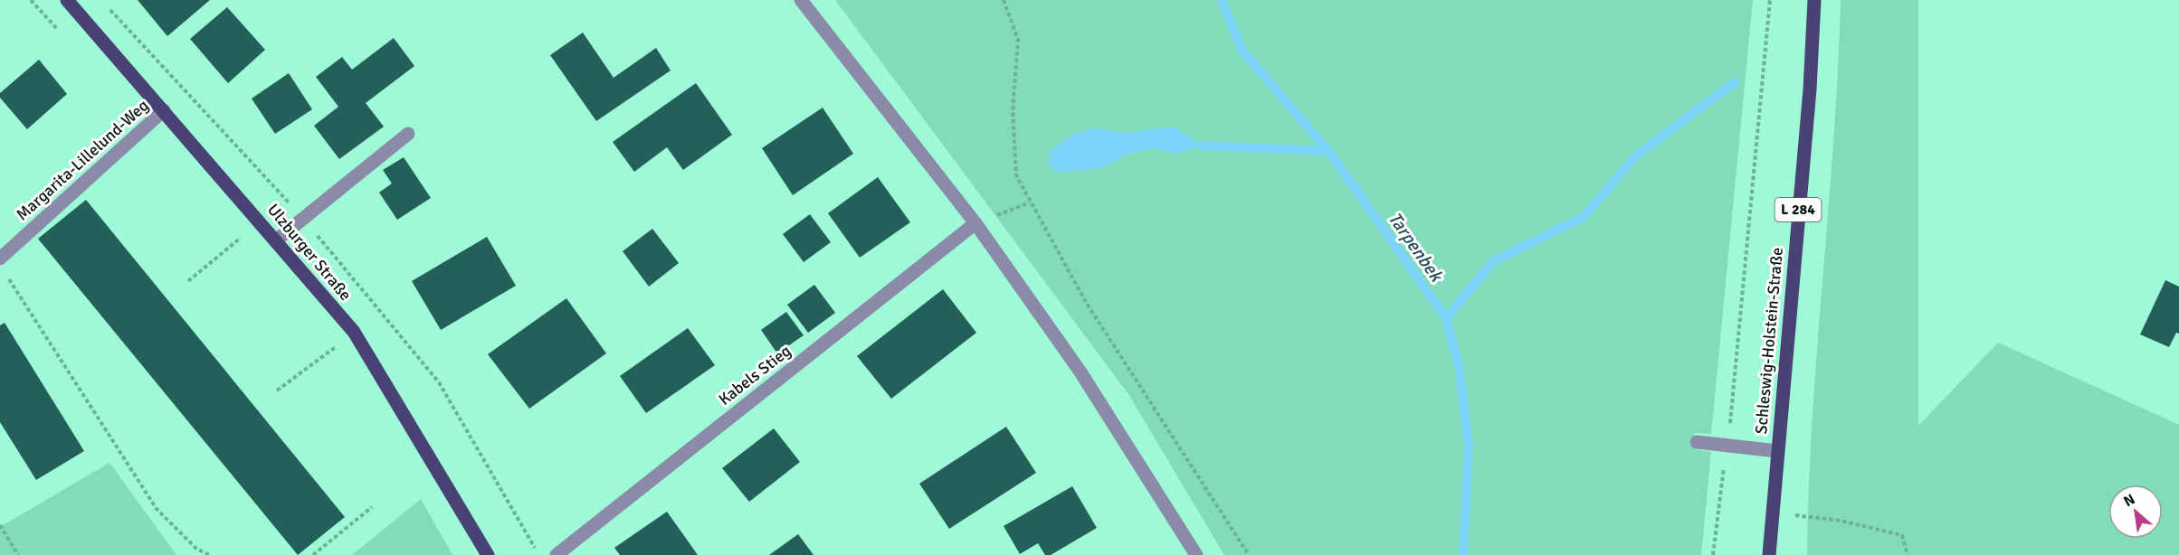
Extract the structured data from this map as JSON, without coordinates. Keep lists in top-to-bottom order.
{
  "streets": {
    "main road": ["L 284", "Ulzburger Straße", "Schleswig-Holstein-Straße"],
    "street": ["Margarita-Lillelund-Weg", "Kabels Stieg"]
  },
  "crossings": [
    ["Margarita-Lillelund-Weg", "Ulzburger Straße"]
  ],
  "water": ["Tarpenbek"],
  "north": "top left"
}
